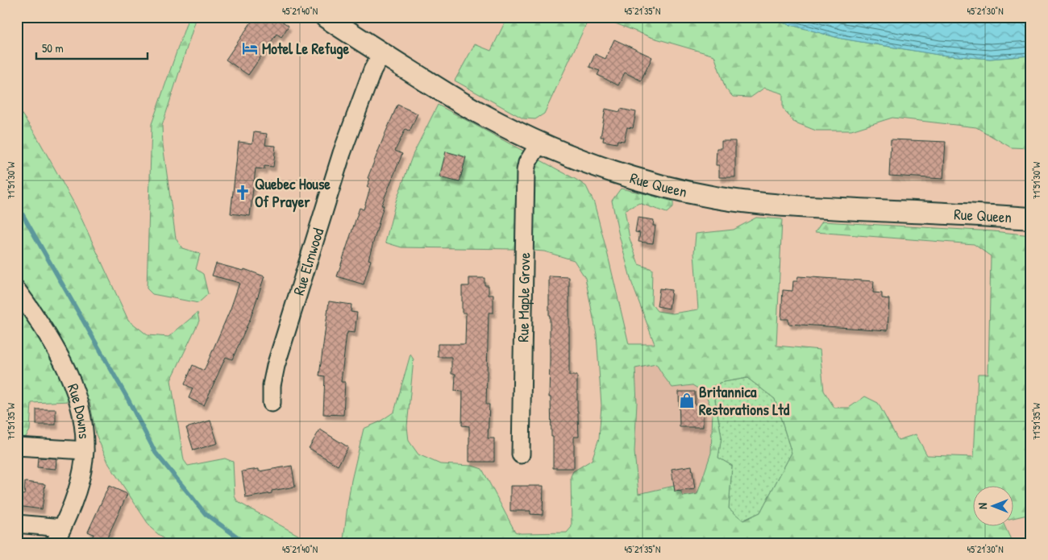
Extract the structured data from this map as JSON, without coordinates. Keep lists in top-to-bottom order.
{
  "streets": {
    "main road": ["Rue Queen"],
    "street": ["Rue Elmwood", "Rue Maple Grove", "Rue Downs"]
  },
  "crossings": [
    ["Rue Queen", "Rue Elmwood"],
    ["Rue Queen", "Rue Maple Grove"]
  ],
  "places": {
    "hotel": ["Motel Le Refuge"],
    "church": ["Quebec House Of Prayer"],
    "shop": ["Britannica Restorations Ltd"]
  },
  "scale_bar": "50 m",
  "north": "left",
  "coordinates": [
    "45°21'40\"N",
    "45°21'35\"N",
    "45°21'30\"N",
    "71°51'30\"W",
    "71°51'35\"W"
  ]
}
